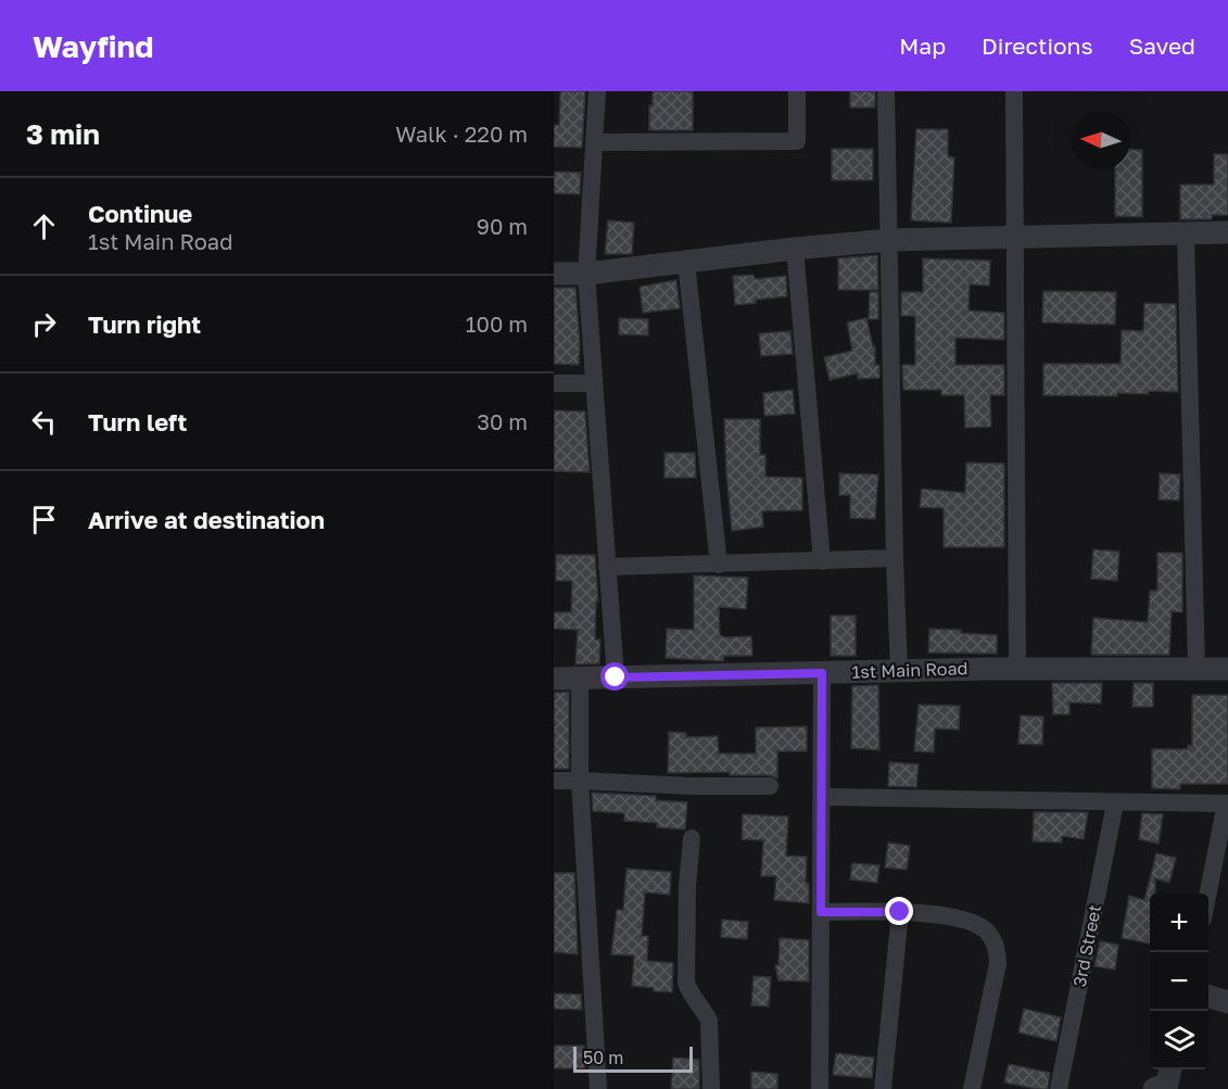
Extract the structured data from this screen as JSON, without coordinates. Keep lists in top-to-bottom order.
{
  "streets": {
    "street": ["1st Main Road", "3rd Street"]
  },
  "scale_bar": "50 m",
  "north": "left",
  "page": {
    "header": "Wayfind",
    "nav": ["Map", "Directions", "Saved"],
    "heading": ["3 min", "Walk · 220 m"],
    "list": [
      ["Continue", "1st Main Road", "90 m"],
      ["Turn right", "100 m"],
      ["Turn left", "30 m"],
      "Arrive at destination"
    ],
    "map_buttons": ["+", "−"],
    "scale": "50 m"
  }
}
